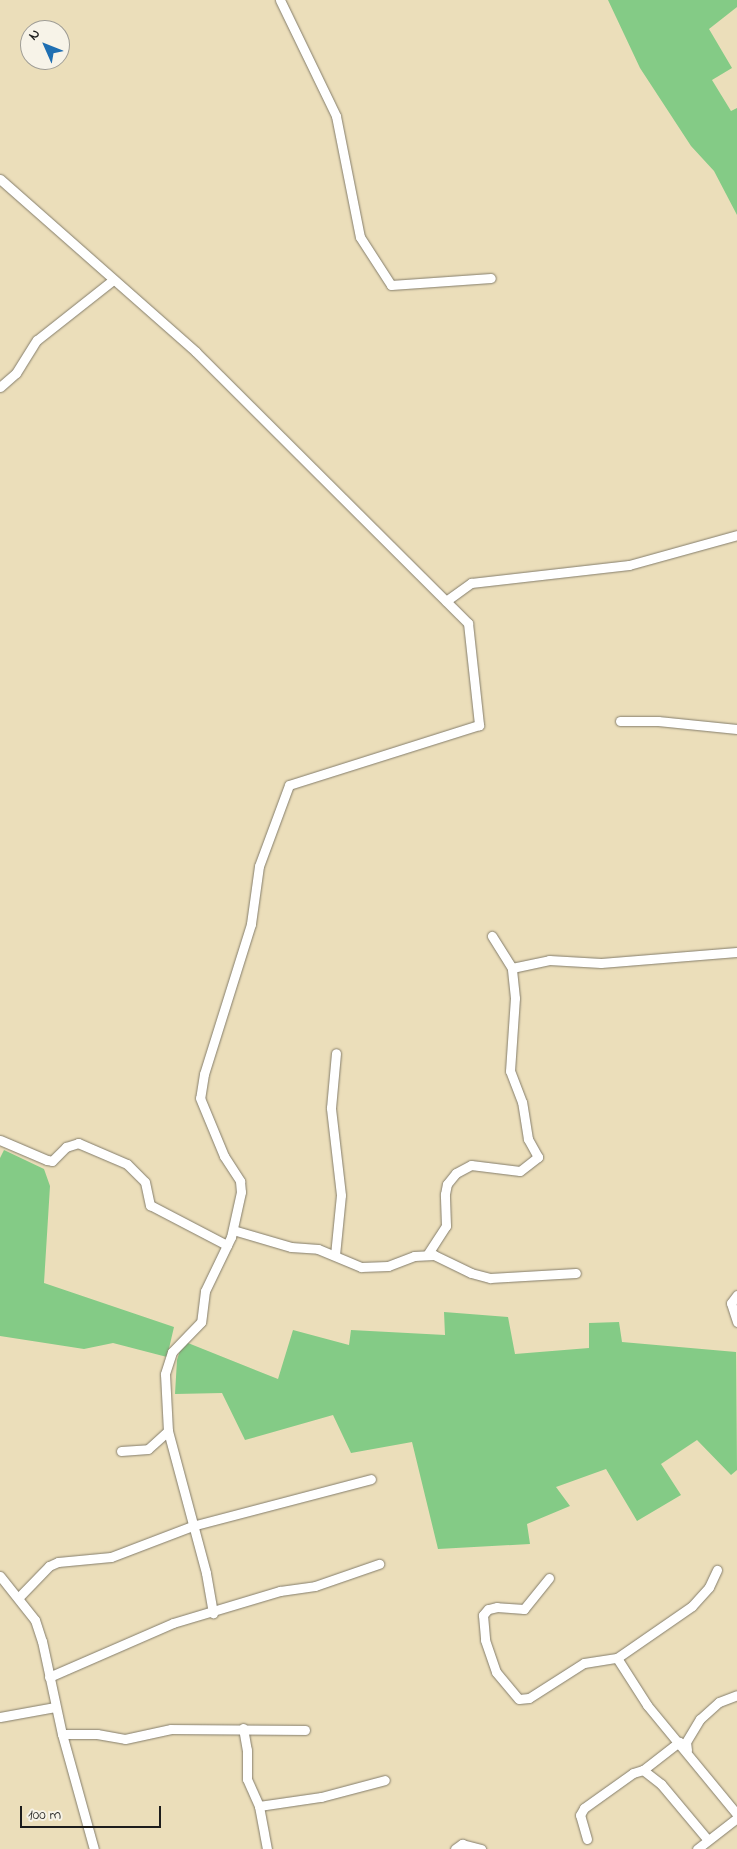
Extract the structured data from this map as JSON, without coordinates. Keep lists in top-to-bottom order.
{
  "scale_bar": "100 m",
  "north": "top left"
}
